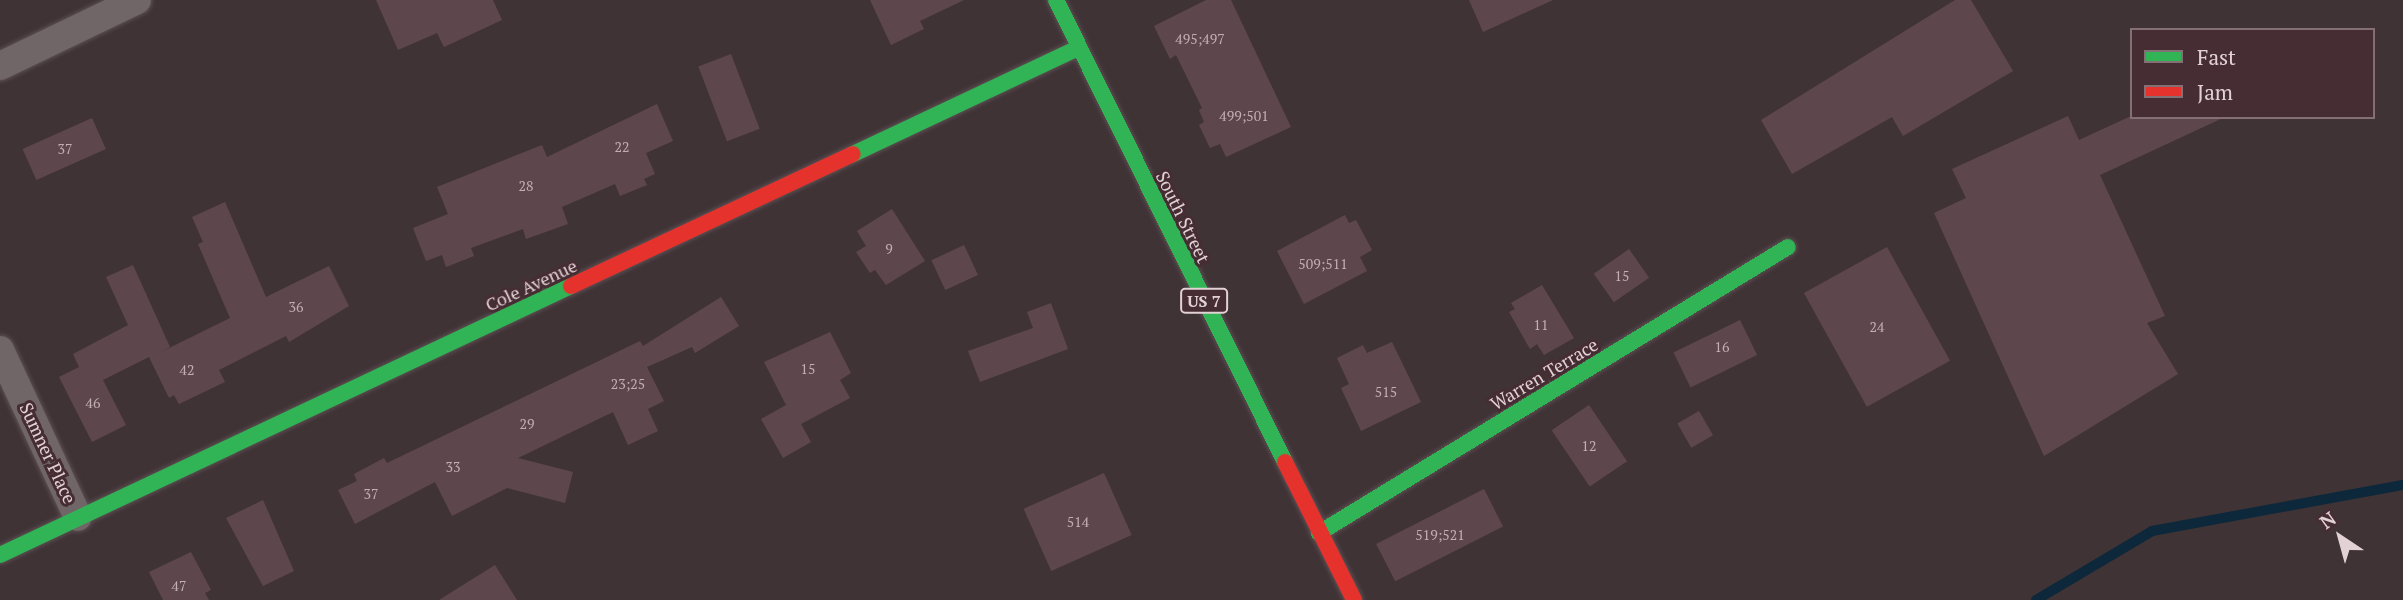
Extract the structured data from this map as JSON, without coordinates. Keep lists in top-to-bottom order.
{
  "streets": {
    "main road": [
      "South Street",
      "Cole Avenue",
      "US 7",
      "Warren Terrace"
    ],
    "street": ["Sumner Place"]
  },
  "crossings": [
    ["South Street", "Cole Avenue"],
    ["South Street", "Warren Terrace"],
    ["Cole Avenue", "Sumner Place"]
  ],
  "house_numbers": [
    "495;497",
    "499;501",
    "22",
    "37",
    "28",
    "9",
    "509;511",
    "15",
    "36",
    "11",
    "24",
    "16",
    "15",
    "42",
    "23;25",
    "515",
    "46",
    "29",
    "12",
    "33",
    "37",
    "514",
    "519;521",
    "47"
  ],
  "legend": ["Fast", "Jam"],
  "north": "top left"
}
